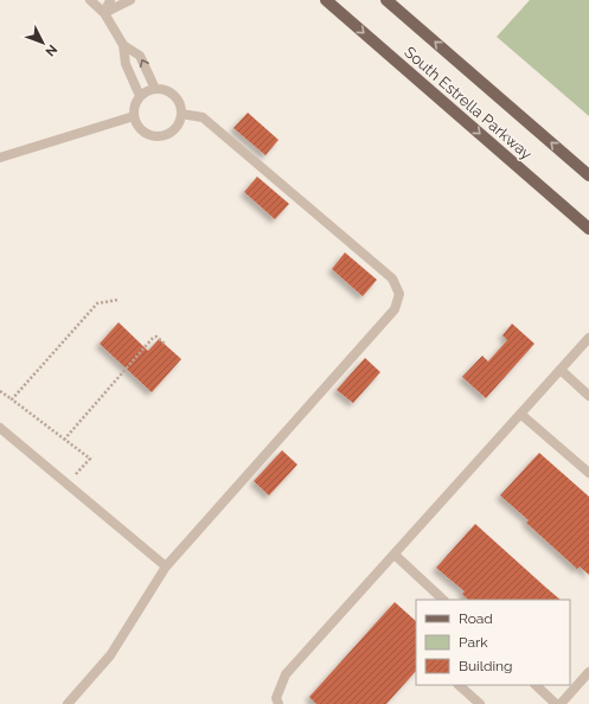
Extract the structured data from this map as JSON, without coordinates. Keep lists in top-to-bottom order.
{
  "streets": {
    "main road": ["South Estrella Parkway"]
  },
  "legend": ["Road", "Park", "Building"],
  "north": "bottom right"
}
